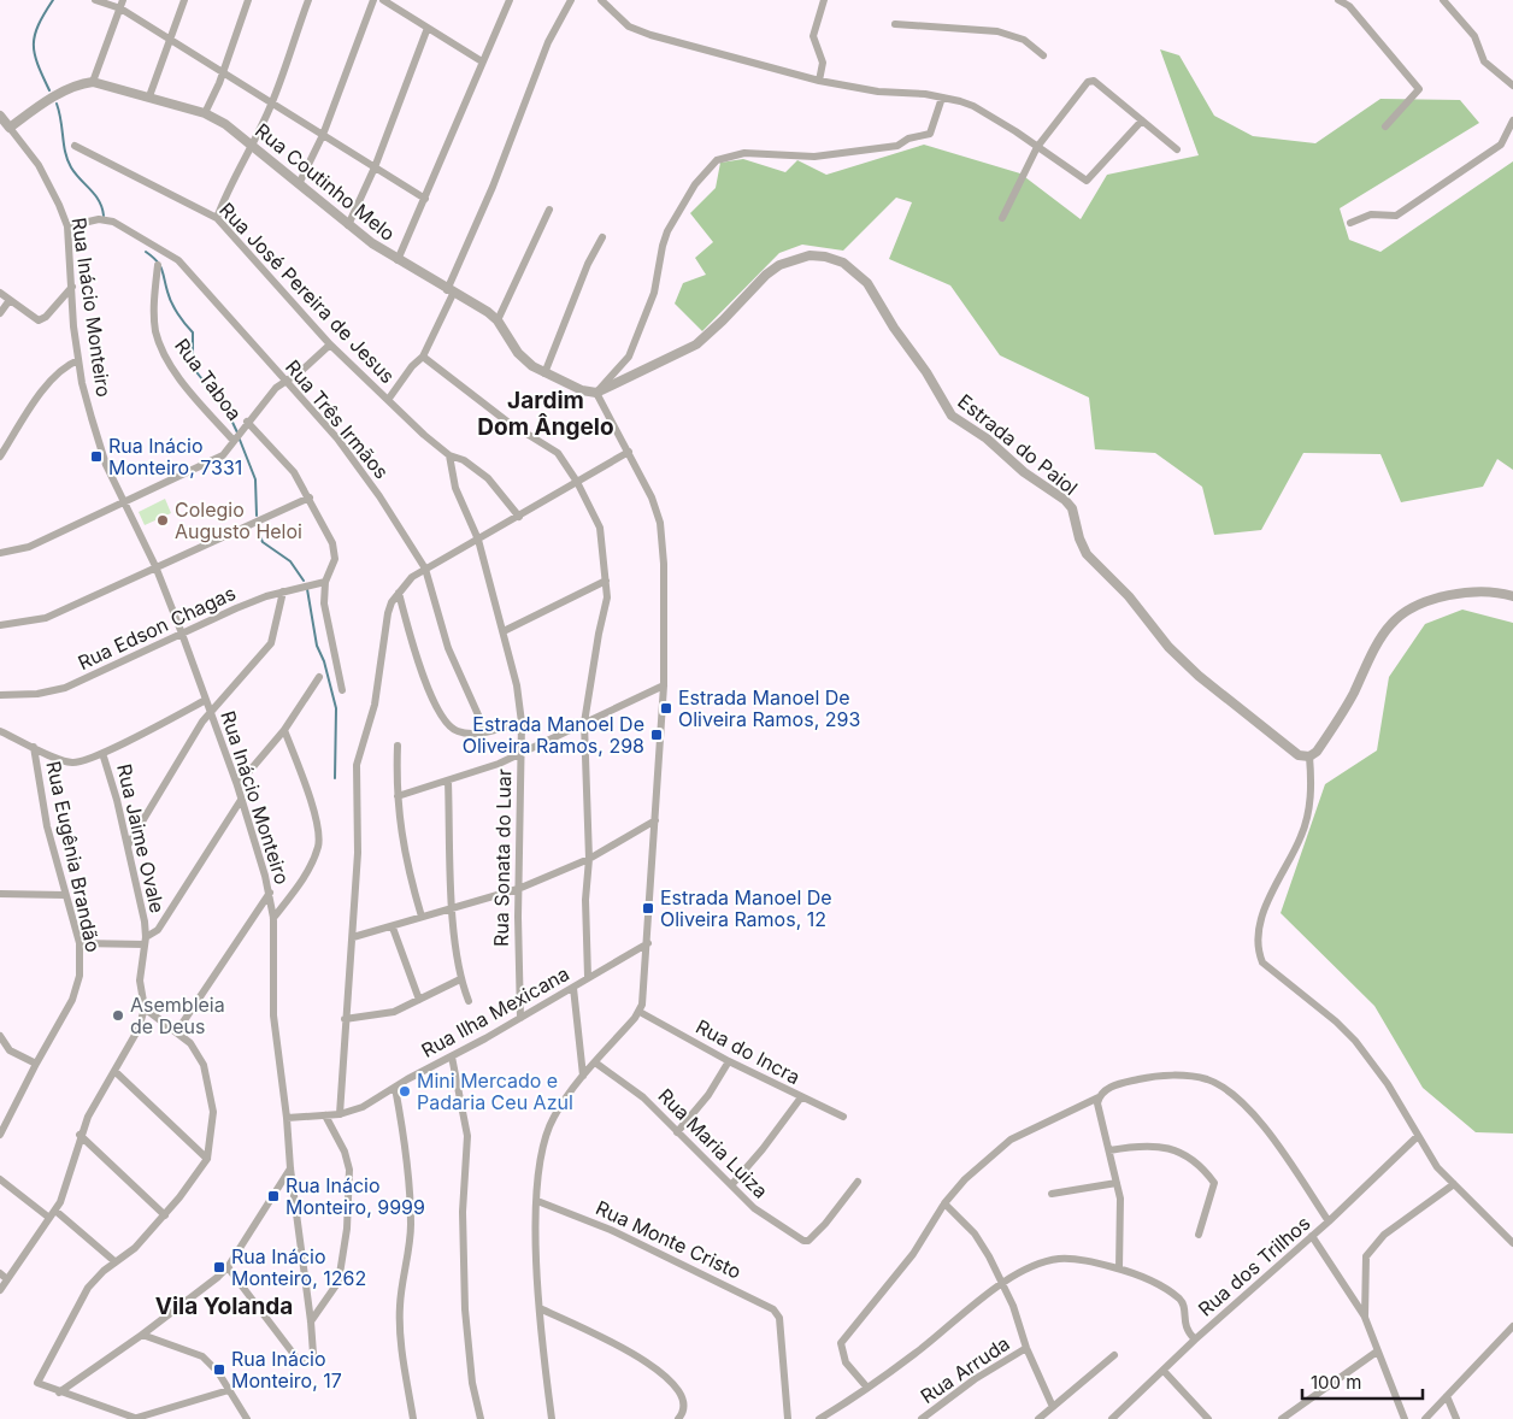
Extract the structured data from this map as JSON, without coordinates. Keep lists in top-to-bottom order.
{
  "streets": {
    "street": [
      "Rua Coutinho Melo",
      "Rua José Pereira de Jesus",
      "Rua Inácio Monteiro",
      "Rua Taboa",
      "Rua Três Irmãos",
      "Estrada do Paiol",
      "Rua Edson Chagas",
      "Rua Jaime Ovale",
      "Rua Eugênia Brandão",
      "Rua Sonata do Luar",
      "Rua Ilha Mexicana",
      "Rua do Incra",
      "Rua Maria Luiza",
      "Rua Monte Cristo",
      "Rua dos Trilhos",
      "Rua Arruda"
    ]
  },
  "crossings": [
    ["Rua Coutinho Melo", "Estrada do Paiol"],
    ["Rua José Pereira de Jesus", "Rua Sonata do Luar"],
    ["Rua Inácio Monteiro", "Rua Três Irmãos"],
    ["Rua Inácio Monteiro", "Rua Edson Chagas"],
    ["Rua Inácio Monteiro", "Rua Ilha Mexicana"],
    ["Rua Sonata do Luar", "Rua Ilha Mexicana"]
  ],
  "districts": ["Jardim Dom Ângelo", "Vila Yolanda"],
  "places": {
    "transit": [
      "Rua Inácio Monteiro, 7331",
      "Estrada Manoel De Oliveira Ramos, 293",
      "Estrada Manoel De Oliveira Ramos, 298",
      "Estrada Manoel De Oliveira Ramos, 12",
      "Rua Inácio Monteiro, 9999",
      "Rua Inácio Monteiro, 1262",
      "Rua Inácio Monteiro, 17"
    ],
    "other": ["Colegio Augusto Heloi", "Asembleia de Deus", "Mini Mercado e Padaria Ceu Azul"]
  },
  "scale_bar": "100 m"
}
